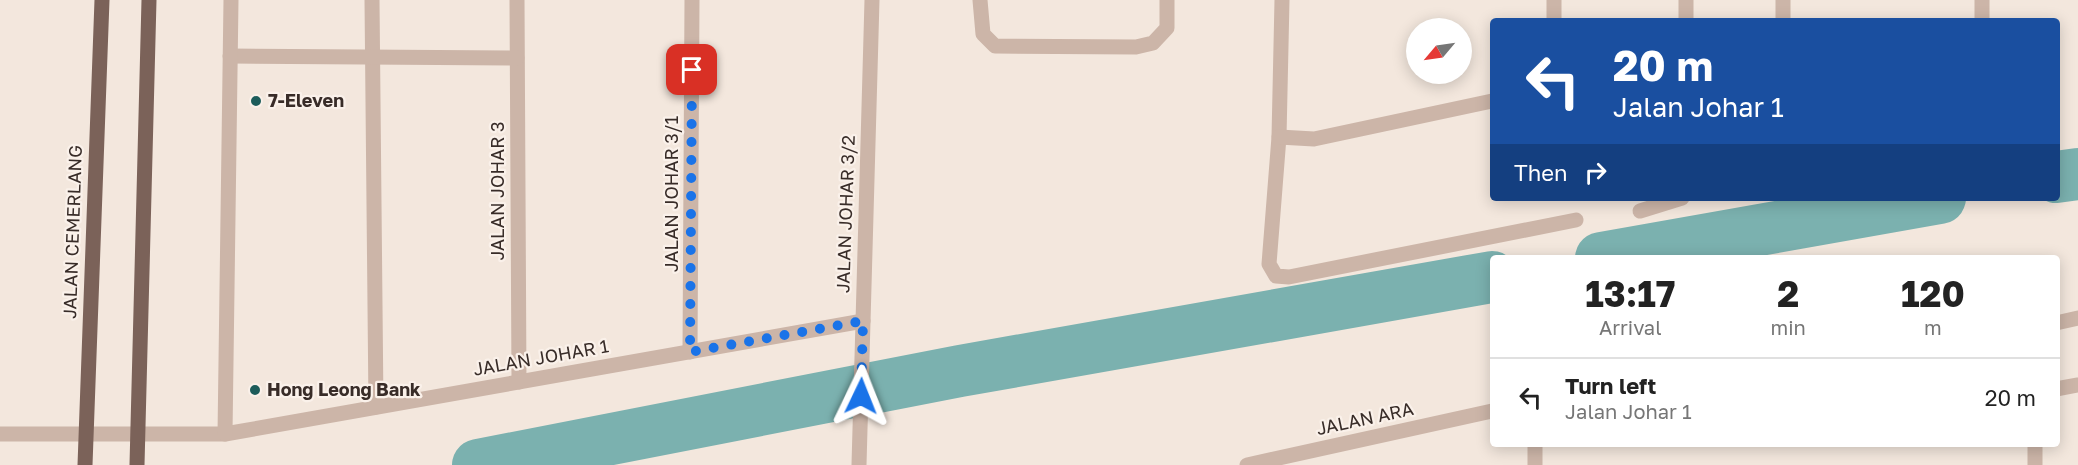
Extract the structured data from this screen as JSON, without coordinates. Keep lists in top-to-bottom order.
{
  "streets": {
    "main road": ["JALAN CEMERLANG"],
    "street": [
      "JALAN JOHAR 3",
      "JALAN JOHAR 3/1",
      "JALAN JOHAR 3/2",
      "JALAN JOHAR 1",
      "JALAN ARA"
    ]
  },
  "crossings": [
    ["JALAN JOHAR 3", "JALAN JOHAR 1"],
    ["JALAN JOHAR 3/1", "JALAN JOHAR 1"],
    ["JALAN JOHAR 3/2", "JALAN JOHAR 1"],
    ["JALAN CEMERLANG", "JALAN JOHAR 1"]
  ],
  "places": ["7-Eleven", "Hong Leong Bank"],
  "north": "bottom left",
  "page": {
    "turn": ["20 m", "Jalan Johar 1"],
    "then": "Then",
    "eta": [
      "13:17",
      "Arrival",
      "2",
      "min",
      "120",
      "m"
    ],
    "list": [
      {
        "name": "Turn left",
        "note": "Jalan Johar 1",
        "value": "20 m"
      }
    ]
  }
}
